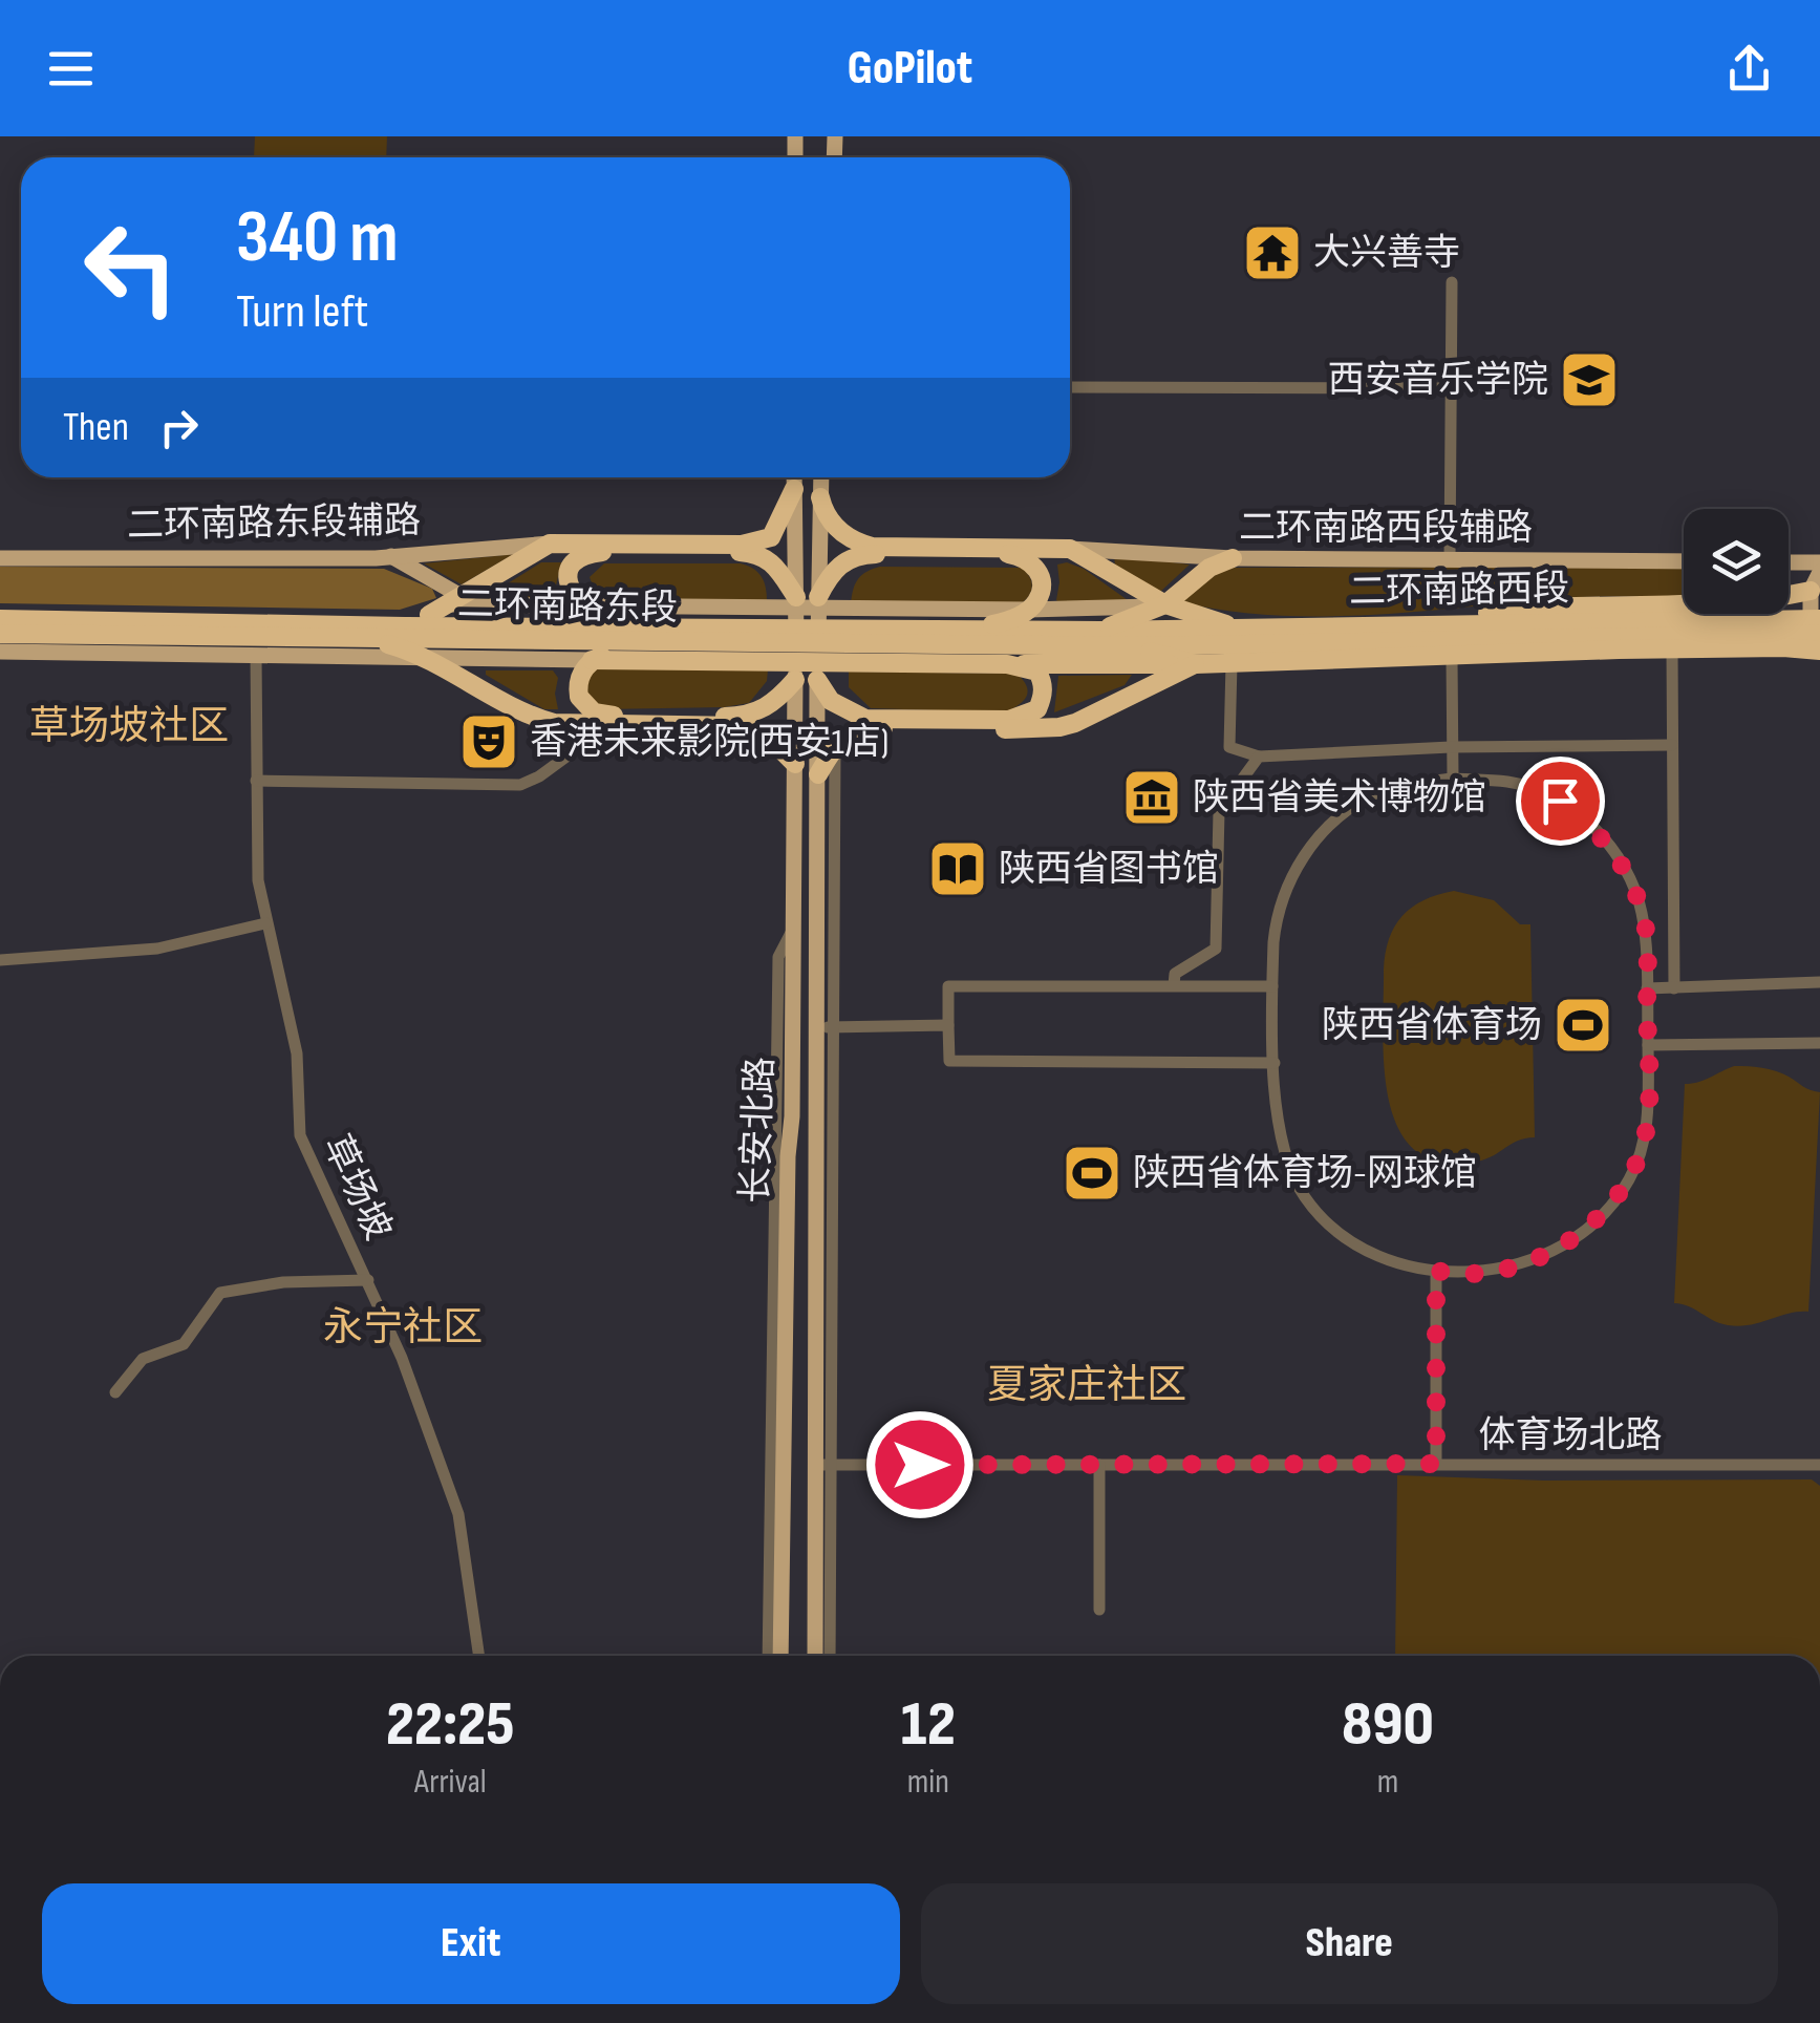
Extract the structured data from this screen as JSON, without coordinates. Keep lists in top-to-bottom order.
{
  "streets": {
    "highway": ["二环南路西段", "二环南路东段"],
    "main road": ["二环南路东段辅路", "二环南路西段辅路", "长安北路"],
    "street": ["草场坡", "体育场北路"]
  },
  "crossings": [
    ["二环南路西段", "二环南路东段"],
    ["长安北路", "体育场北路"]
  ],
  "districts": ["草场坡社区", "永宁社区", "夏家庄社区"],
  "places": {
    "temple": ["大兴善寺"],
    "school or university": ["西安音乐学院"],
    "theatre": ["香港未来影院(西安1店)"],
    "museum": ["陕西省美术博物馆"],
    "library": ["陕西省图书馆"],
    "sports": ["陕西省体育场", "陕西省体育场-网球馆"]
  },
  "page": {
    "header": "GoPilot",
    "turn": ["340 m", "Turn left"],
    "then": "Then",
    "eta": [
      "22:25",
      "Arrival",
      "12",
      "min",
      "890",
      "m"
    ],
    "buttons": ["Exit", "Share"]
  }
}
